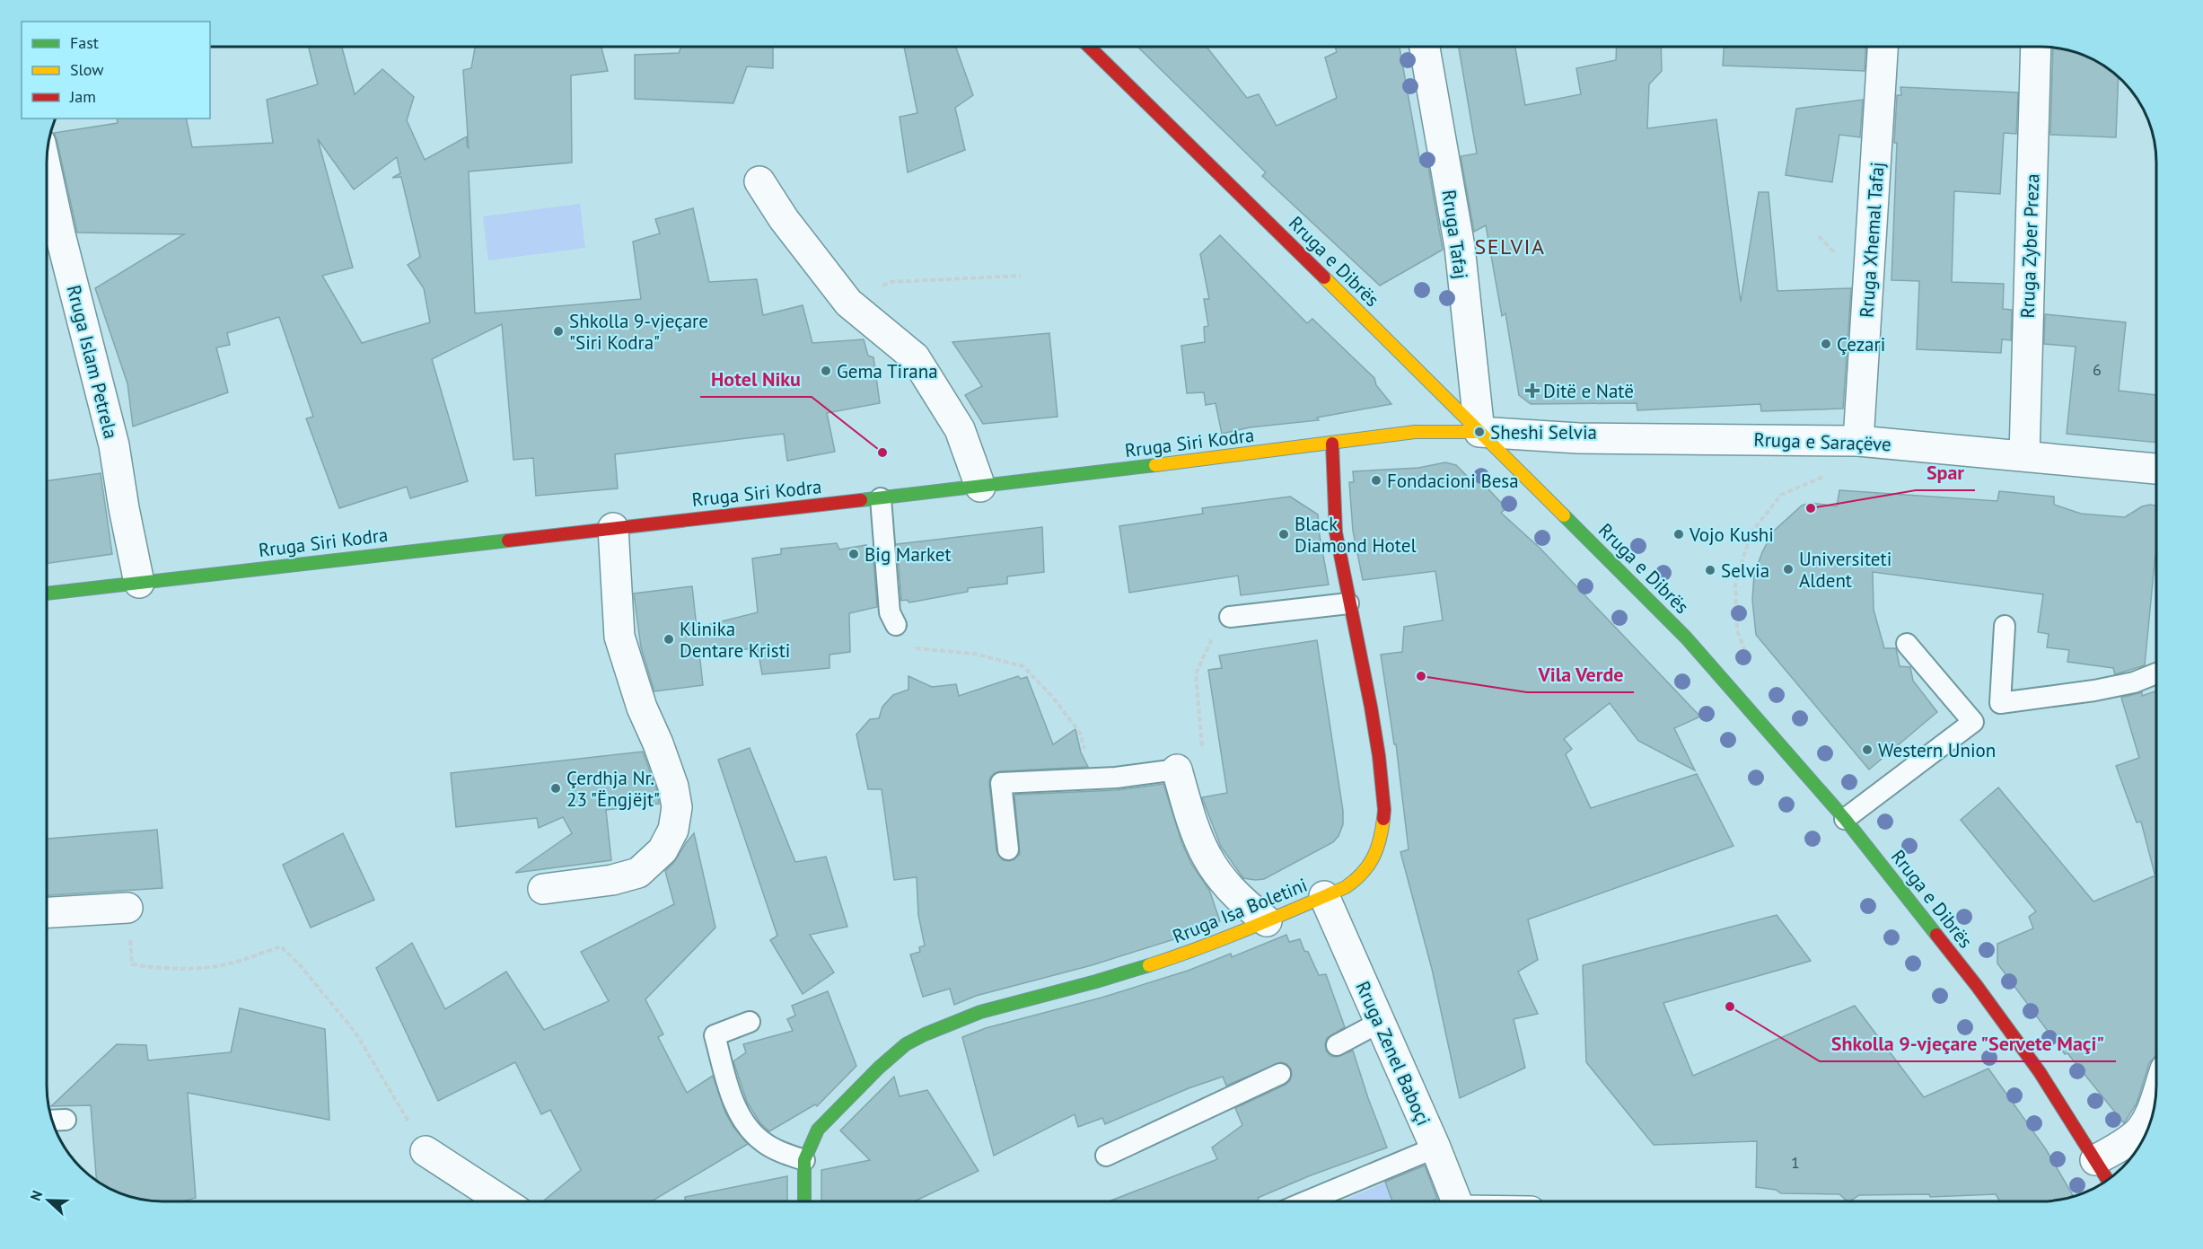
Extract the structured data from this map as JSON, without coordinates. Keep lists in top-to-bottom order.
{
  "streets": {
    "street": [
      "Rruga Tafaj",
      "Rruga Xhemal Tafaj",
      "Rruga Zyber Preza",
      "Rruga e Dibrës",
      "Rruga Islam Petrela",
      "Rruga e Saraçëve",
      "Rruga Siri Kodra",
      "Rruga Isa Boletini",
      "Rruga Zenel Baboçi"
    ]
  },
  "crossings": [
    ["Rruga Tafaj", "Rruga e Dibrës"],
    ["Rruga Tafaj", "Rruga e Saraçëve"],
    ["Rruga Tafaj", "Rruga Siri Kodra"],
    ["Rruga Xhemal Tafaj", "Rruga e Saraçëve"],
    ["Rruga Zyber Preza", "Rruga e Saraçëve"],
    ["Rruga e Dibrës", "Rruga e Saraçëve"],
    ["Rruga e Dibrës", "Rruga Siri Kodra"],
    ["Rruga Islam Petrela", "Rruga Siri Kodra"],
    ["Rruga e Saraçëve", "Rruga Siri Kodra"],
    ["Rruga Siri Kodra", "Rruga Isa Boletini"],
    ["Rruga Isa Boletini", "Rruga Zenel Baboçi"]
  ],
  "districts": ["SELVIA"],
  "places": {
    "other": [
      "Shkolla 9-vjeçare \"Siri Kodra\"",
      "Çezari",
      "Gema Tirana",
      "Sheshi Selvia",
      "Hotel Niku",
      "Fondacioni Besa",
      "Spar",
      "Black Diamond Hotel",
      "Vojo Kushi",
      "Big Market",
      "Universiteti Aldent",
      "Selvia",
      "Klinika Dentare Kristi",
      "Vila Verde",
      "Western Union",
      "Çerdhja Nr. 23 \"Ëngjëjt\"",
      "Shkolla 9-vjeçare \"Servete Maçi\""
    ],
    "health": ["Ditë e Natë"]
  },
  "house_numbers": ["6", "1"],
  "legend": ["Fast", "Slow", "Jam"],
  "north": "left"
}
